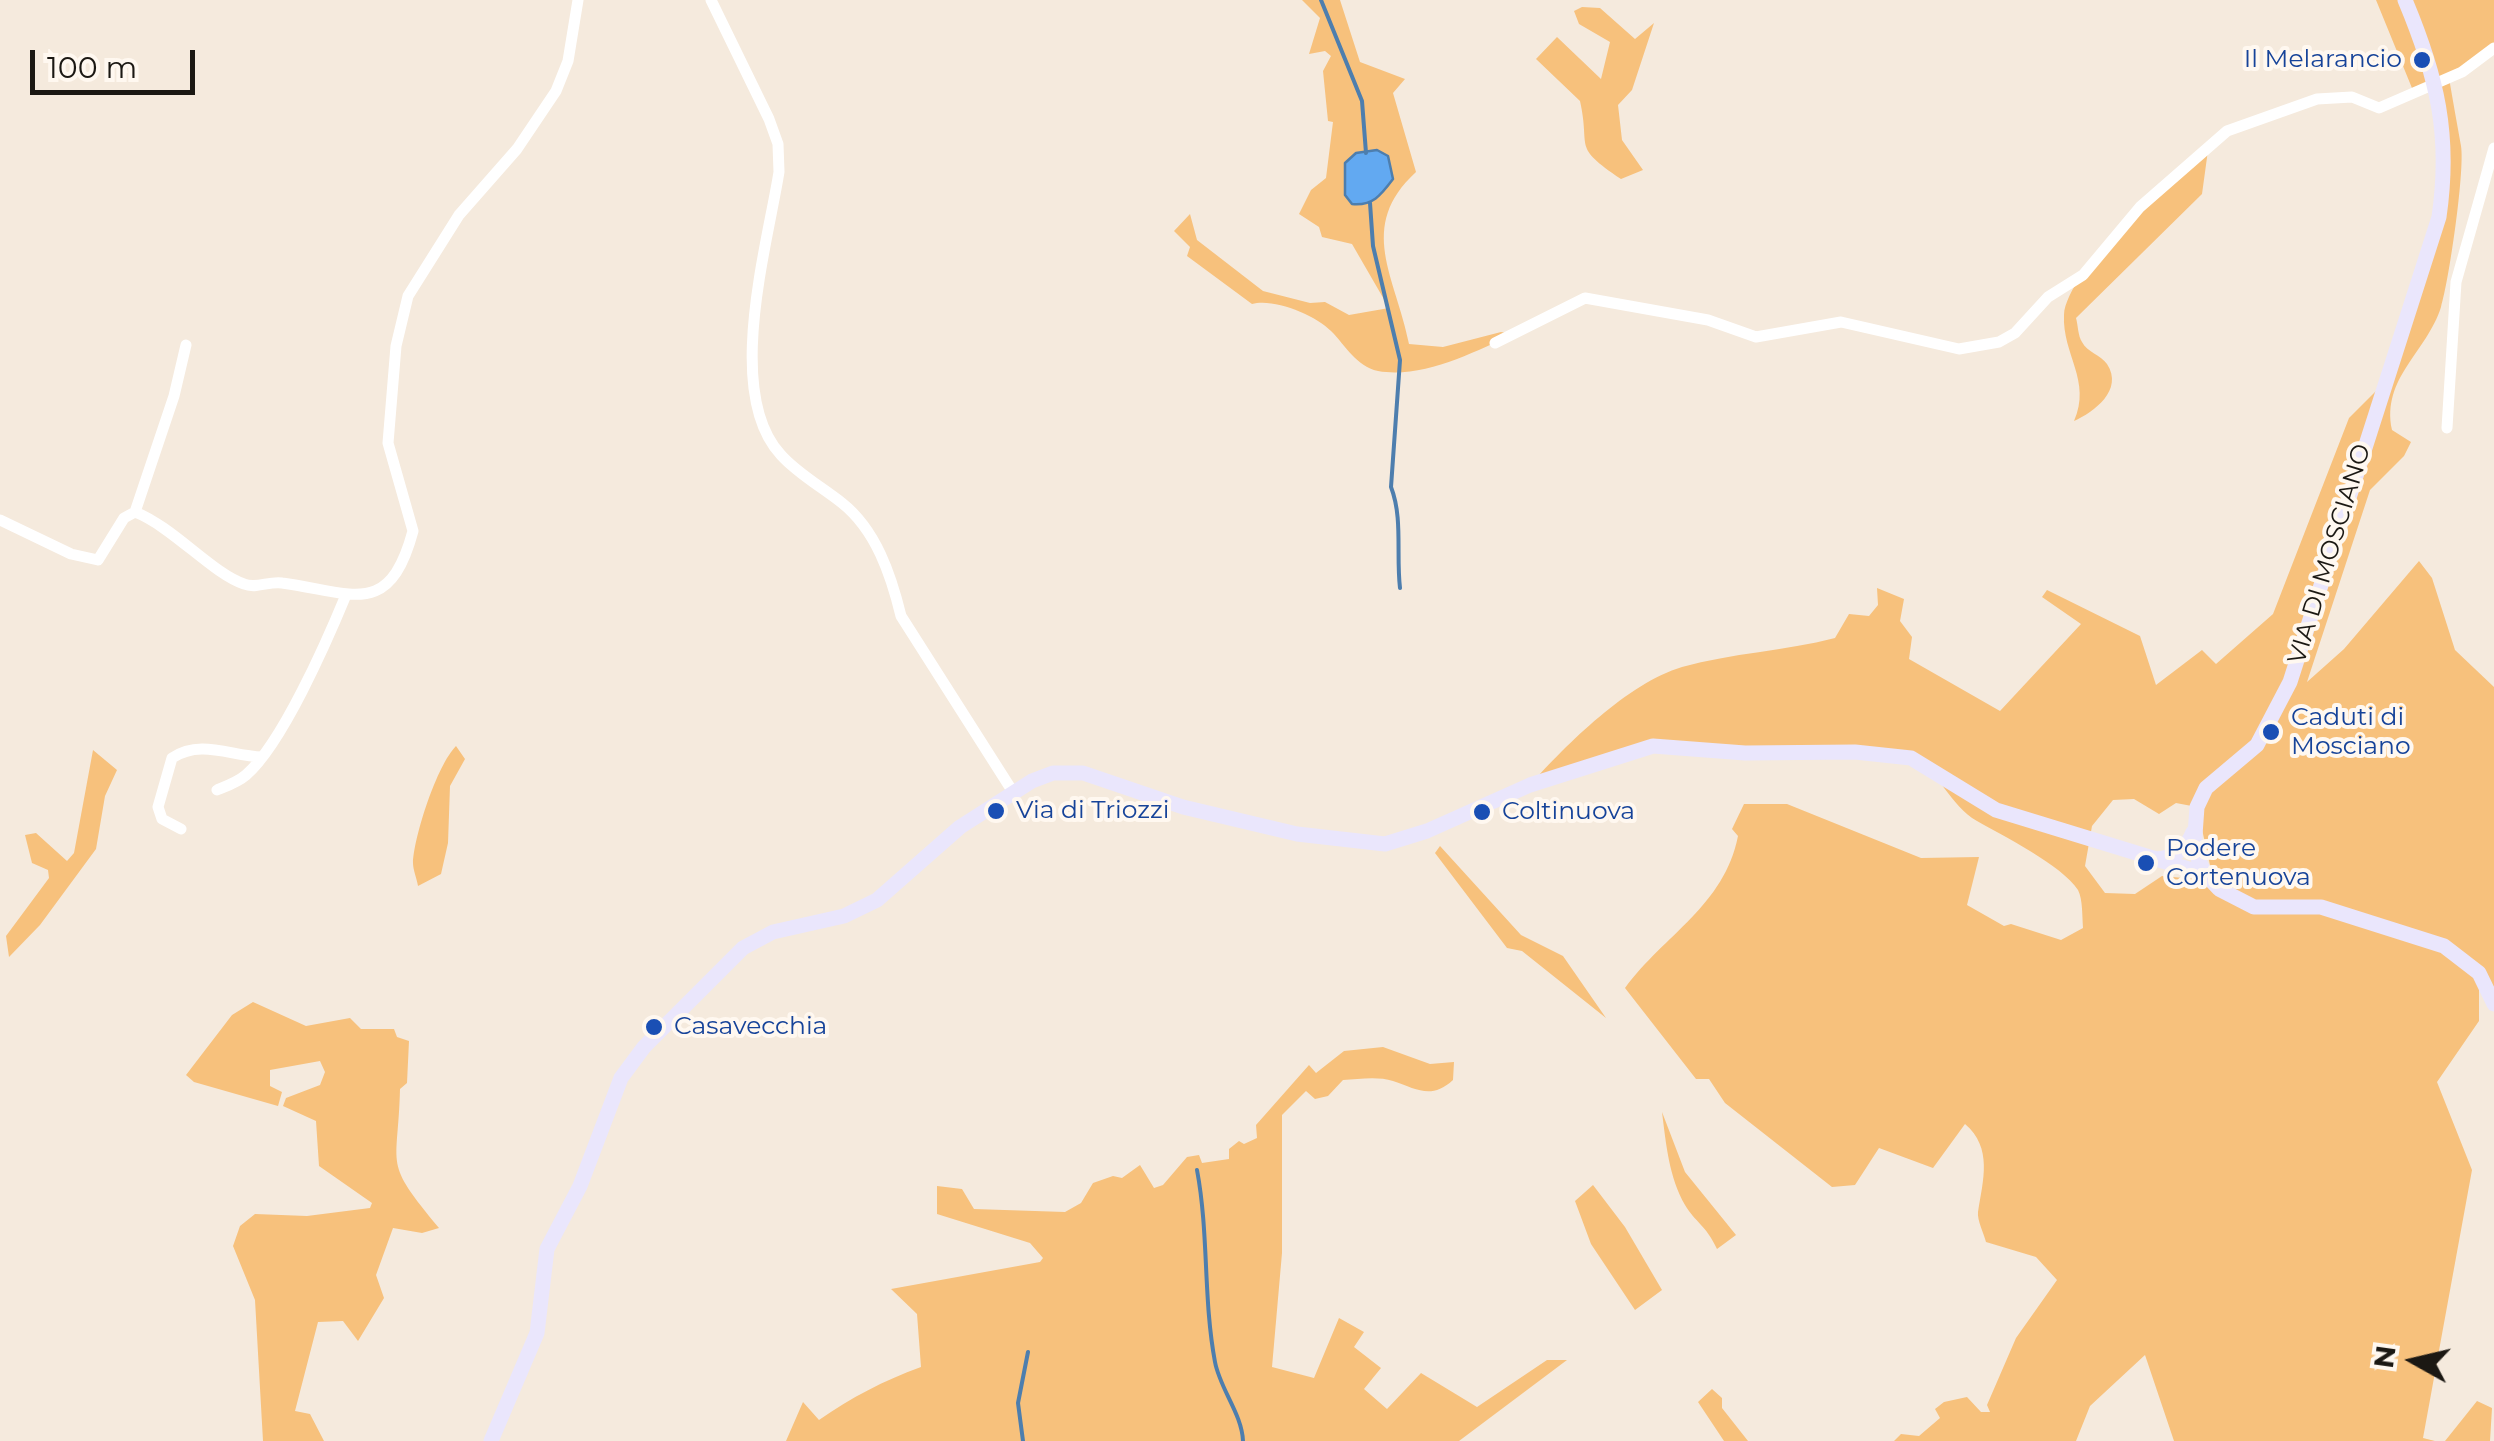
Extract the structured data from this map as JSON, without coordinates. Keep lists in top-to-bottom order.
{
  "streets": {
    "street": ["VIA DI MOSCIANO"]
  },
  "places": [
    "Il Melarancio",
    "Caduti di Mosciano",
    "Via di Triozzi",
    "Coltinuova",
    "Podere Cortenuova",
    "Casavecchia"
  ],
  "scale_bar": "100 m",
  "north": "left"
}
